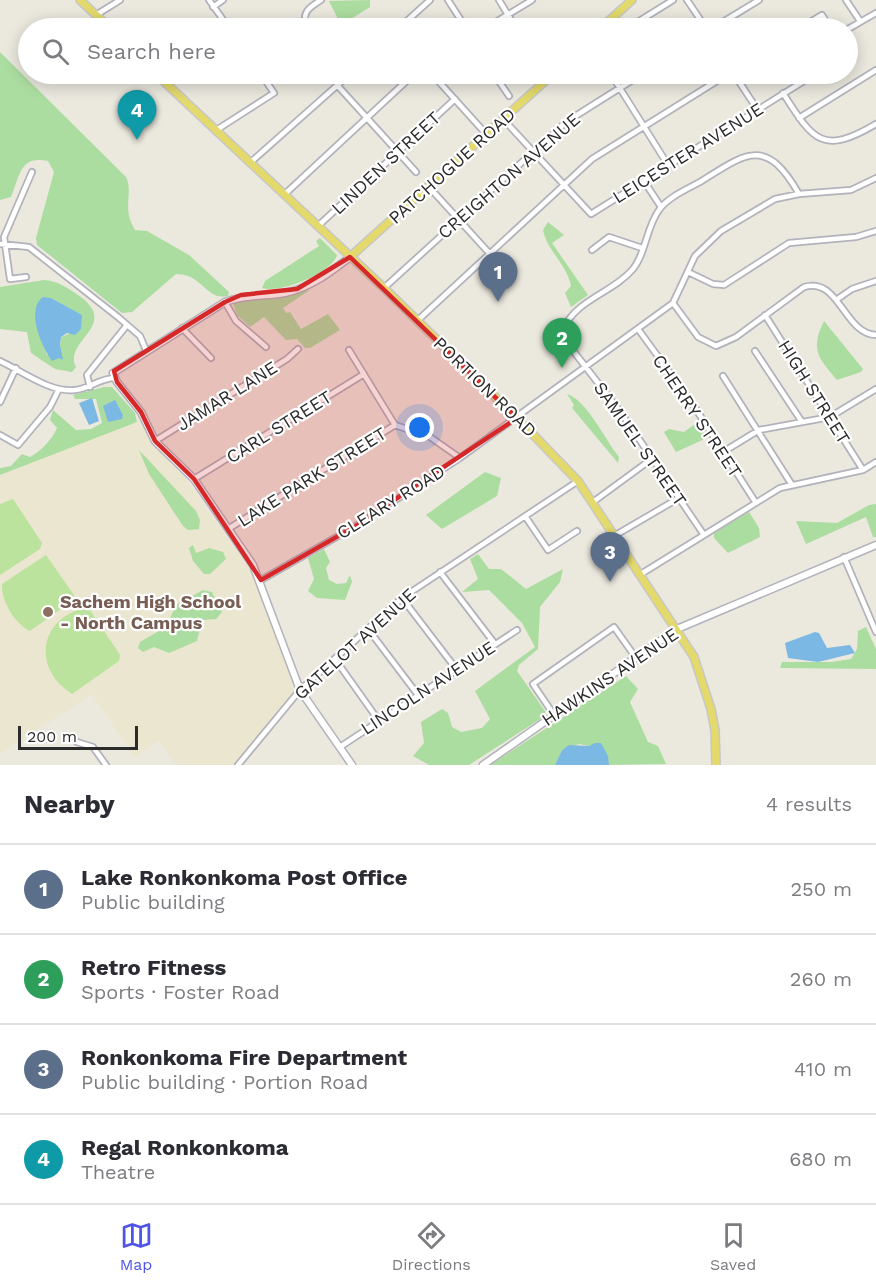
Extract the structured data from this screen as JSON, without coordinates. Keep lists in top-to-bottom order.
{
  "streets": {
    "main road": ["PATCHOGUE ROAD", "PORTION ROAD"],
    "street": [
      "LEICESTER AVENUE",
      "LINDEN STREET",
      "CREIGHTON AVENUE",
      "HIGH STREET",
      "JAMAR LANE",
      "CHERRY STREET",
      "CARL STREET",
      "SAMUEL STREET",
      "LAKE PARK STREET",
      "CLEARY ROAD",
      "GATELOT AVENUE",
      "HAWKINS AVENUE",
      "LINCOLN AVENUE"
    ]
  },
  "crossings": [
    ["LINDEN STREET", "PORTION ROAD"],
    ["PATCHOGUE ROAD", "PORTION ROAD"],
    ["CREIGHTON AVENUE", "PORTION ROAD"],
    ["PORTION ROAD", "CLEARY ROAD"],
    ["PORTION ROAD", "GATELOT AVENUE"],
    ["PORTION ROAD", "HAWKINS AVENUE"],
    ["CHERRY STREET", "CLEARY ROAD"],
    ["SAMUEL STREET", "CLEARY ROAD"]
  ],
  "places": ["Sachem High School - North Campus"],
  "scale_bar": "200 m",
  "page": {
    "search": "Search here",
    "pins": [
      "4",
      "1",
      "2",
      "3"
    ],
    "scale": "200 m",
    "heading": ["Nearby", "4 results"],
    "list": [
      {
        "mark": "1",
        "name": "Lake Ronkonkoma Post Office",
        "note": "Public building",
        "value": "250 m"
      },
      {
        "mark": "2",
        "name": "Retro Fitness",
        "note": "Sports · Foster Road",
        "value": "260 m"
      },
      {
        "mark": "3",
        "name": "Ronkonkoma Fire Department",
        "note": "Public building · Portion Road",
        "value": "410 m"
      },
      {
        "mark": "4",
        "name": "Regal Ronkonkoma",
        "note": "Theatre",
        "value": "680 m"
      }
    ],
    "nav": ["Map", "Directions", "Saved"]
  }
}
